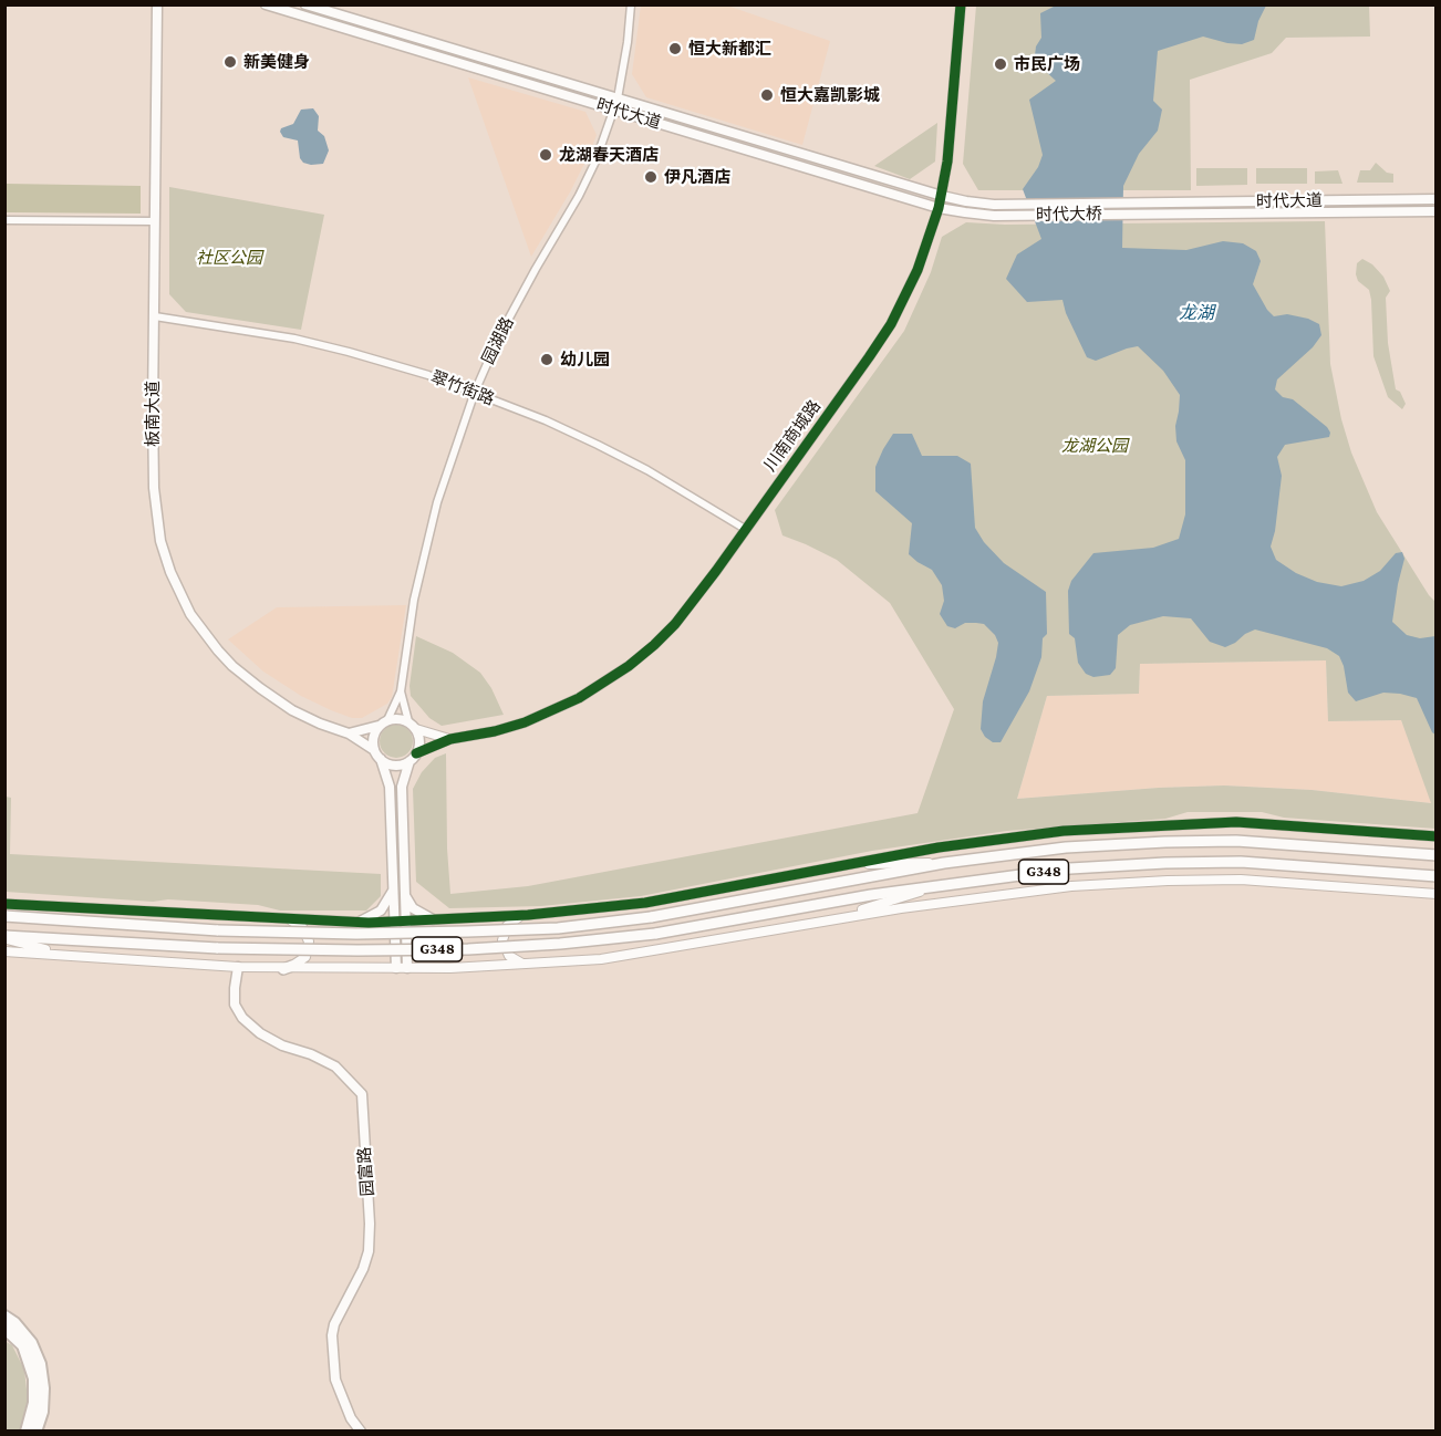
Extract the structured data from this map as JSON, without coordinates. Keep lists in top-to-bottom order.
{
  "streets": {
    "highway": ["G348"],
    "main road": [
      "时代大道",
      "时代大桥",
      "板南大道",
      "园富路"
    ],
    "street": ["园湖路", "翠竹街路", "川南商城路"]
  },
  "crossings": [
    ["时代大道", "时代大桥"],
    ["时代大道", "园湖路"],
    ["时代大道", "川南商城路"],
    ["园湖路", "翠竹街路"],
    ["翠竹街路", "板南大道"],
    ["翠竹街路", "川南商城路"]
  ],
  "water": ["龙湖"],
  "parks": ["社区公园", "龙湖公园"],
  "places": [
    "恒大新都汇",
    "新美健身",
    "市民广场",
    "恒大嘉凯影城",
    "龙湖春天酒店",
    "伊凡酒店",
    "幼儿园"
  ]
}
